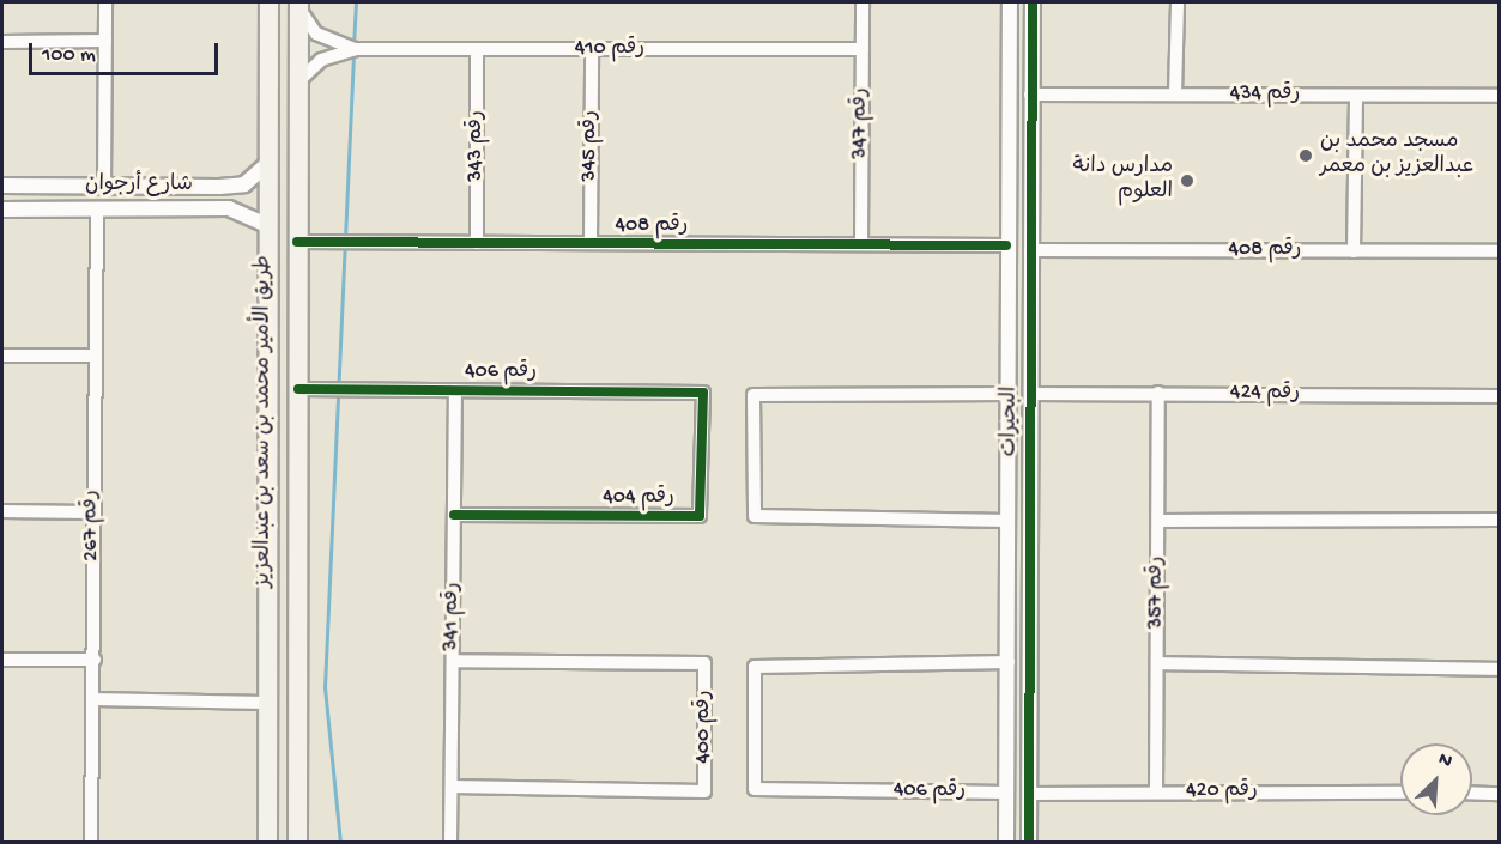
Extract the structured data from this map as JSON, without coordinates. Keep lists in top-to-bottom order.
{
  "streets": {
    "main road": ["طريق الأمير محمد بن سعد بن عبدالعزيز"],
    "street": [
      "رقم 410",
      "رقم 434",
      "رقم 347",
      "رقم 343",
      "رقم 345",
      "شارع أرجوان",
      "رقم 408",
      "رقم 406",
      "رقم 424",
      "البحيرات",
      "رقم 404",
      "رقم 267",
      "رقم 357",
      "رقم 341",
      "رقم 400",
      "رقم 420"
    ]
  },
  "crossings": [
    ["رقم 410", "رقم 347"],
    ["رقم 410", "رقم 343"],
    ["رقم 410", "رقم 345"],
    ["رقم 434", "البحيرات"],
    ["رقم 347", "رقم 408"],
    ["رقم 343", "رقم 408"],
    ["رقم 345", "رقم 408"],
    ["شارع أرجوان", "طريق الأمير محمد بن سعد بن عبدالعزيز"],
    ["شارع أرجوان", "رقم 267"],
    ["رقم 408", "طريق الأمير محمد بن سعد بن عبدالعزيز"],
    ["رقم 408", "البحيرات"],
    ["رقم 406", "طريق الأمير محمد بن سعد بن عبدالعزيز"],
    ["رقم 406", "البحيرات"],
    ["رقم 406", "رقم 404"],
    ["رقم 406", "رقم 341"],
    ["رقم 424", "البحيرات"],
    ["رقم 424", "رقم 357"],
    ["البحيرات", "رقم 420"],
    ["رقم 404", "رقم 341"],
    ["رقم 357", "رقم 420"],
    ["رقم 341", "رقم 400"]
  ],
  "places": ["مسجد محمد بن عبدالعزيز بن معمر", "مدارس دانة العلوم"],
  "scale_bar": "100 m",
  "north": "top right"
}
